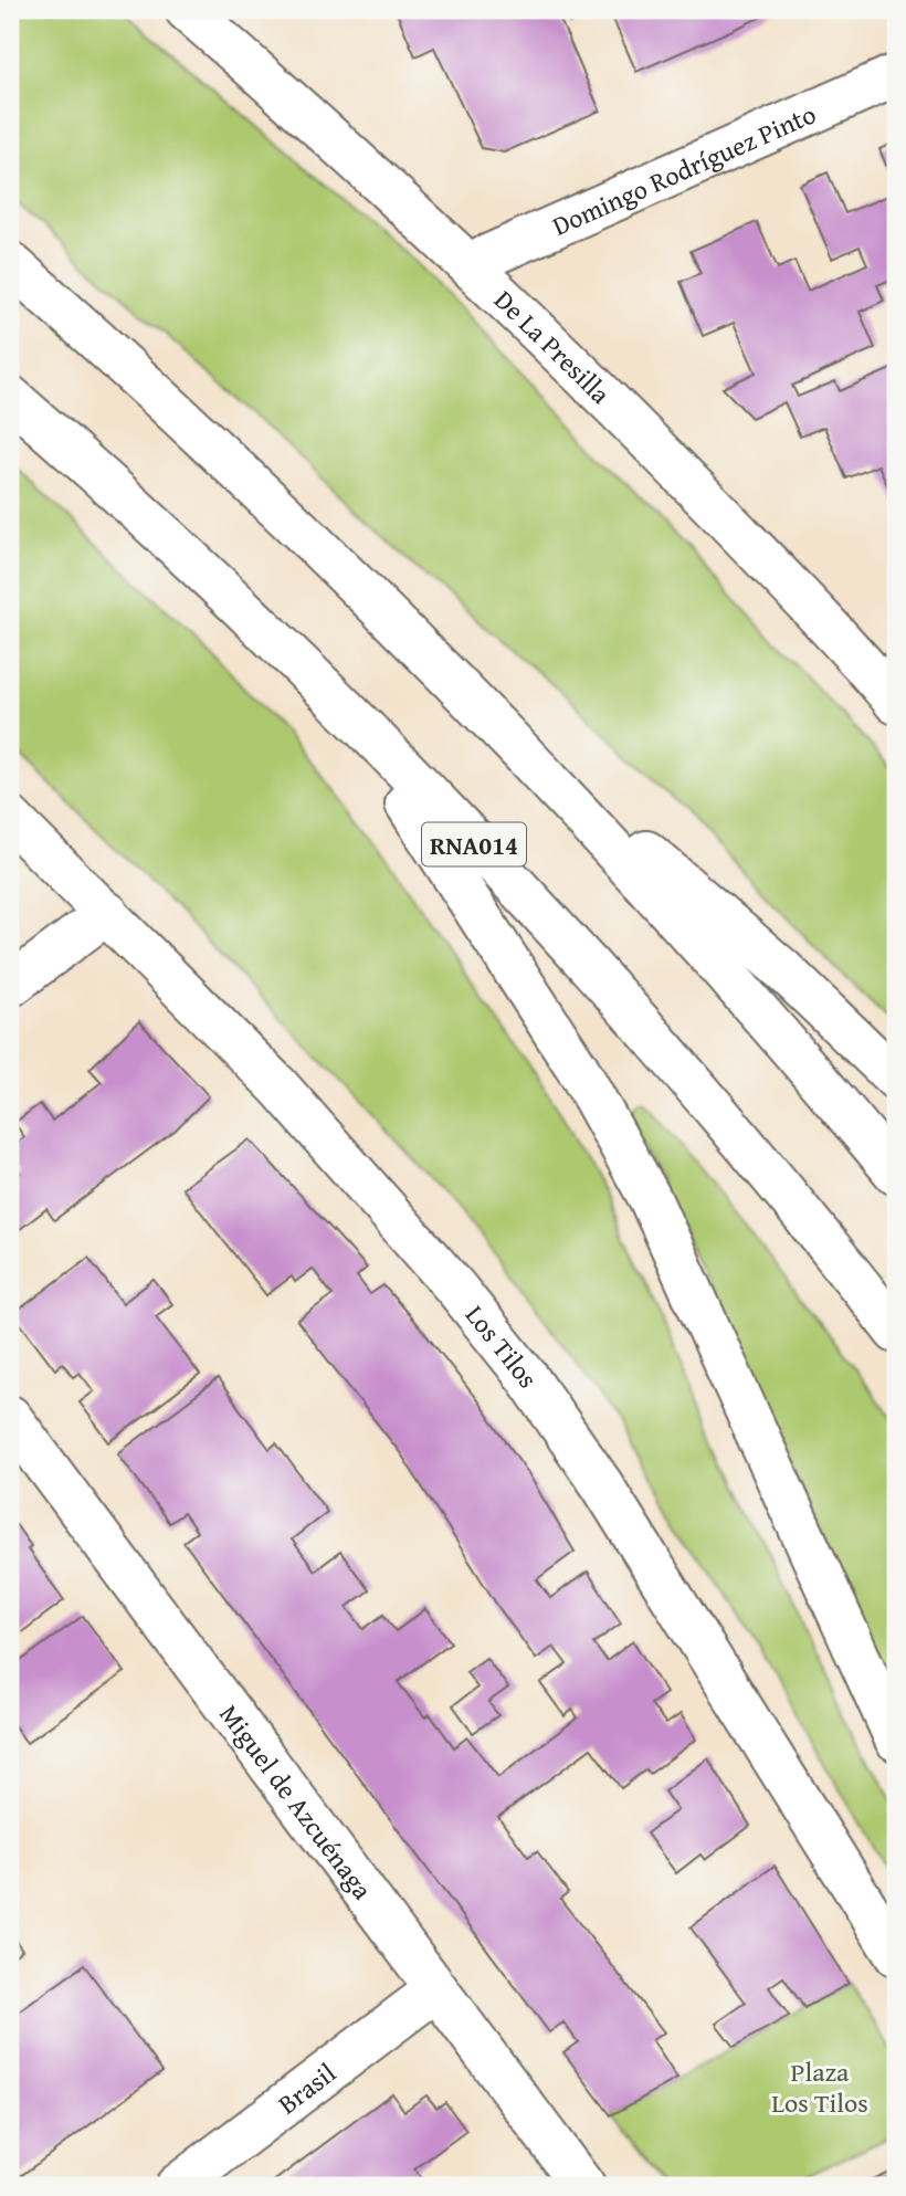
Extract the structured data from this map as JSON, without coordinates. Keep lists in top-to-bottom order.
{
  "streets": {
    "main road": [
      "Domingo Rodríguez Pinto",
      "De La Presilla",
      "RNA014",
      "Los Tilos",
      "Miguel de Azcuénaga",
      "Brasil"
    ]
  },
  "crossings": [
    ["Domingo Rodríguez Pinto", "De La Presilla"],
    ["Miguel de Azcuénaga", "Brasil"]
  ],
  "parks": ["Plaza Los Tilos"]
}
